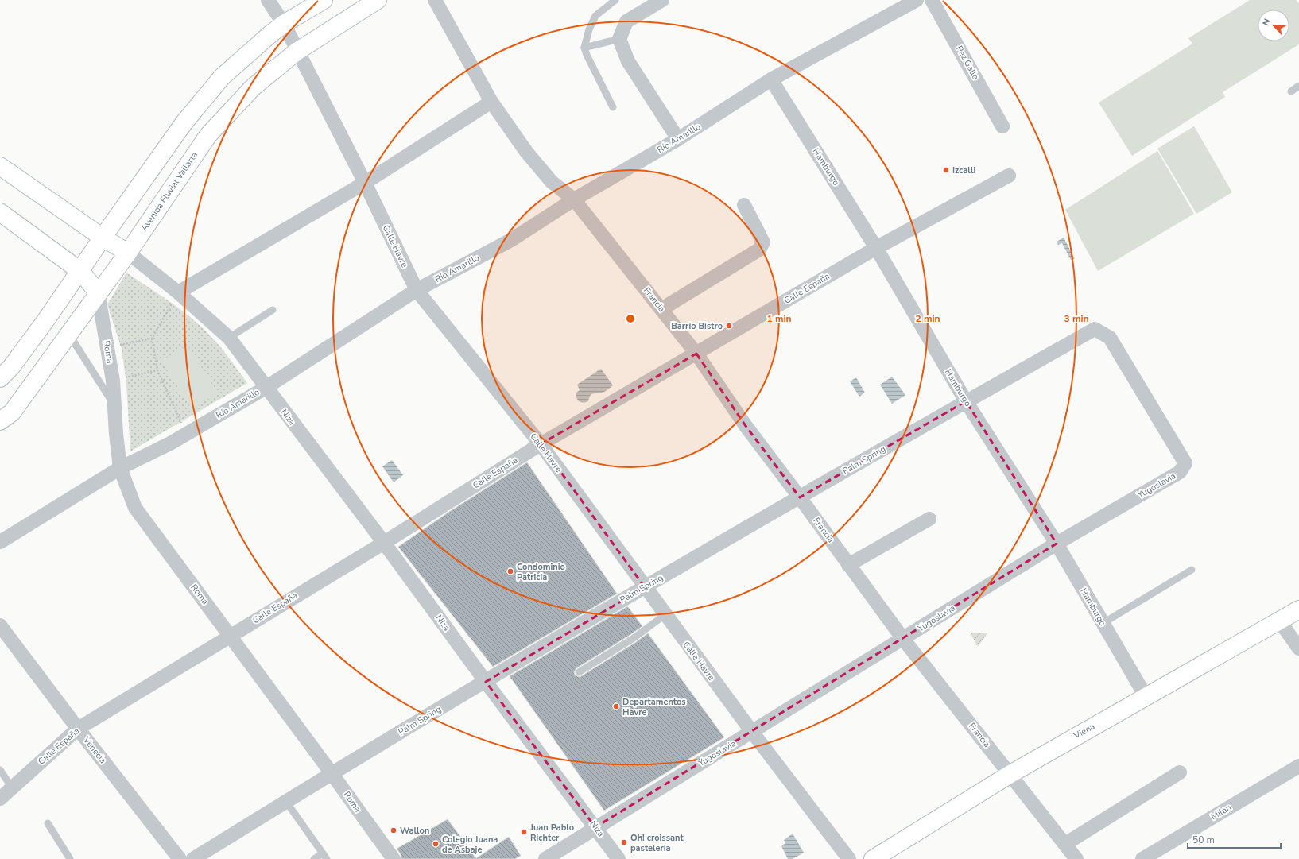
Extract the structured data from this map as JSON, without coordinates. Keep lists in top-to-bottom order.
{
  "streets": {
    "street": [
      "Pez Gallo",
      "Río Amarillo",
      "Hamburgo",
      "Avenida Fluvial Vallarta",
      "Calle Havre",
      "Calle España",
      "Francia",
      "Roma",
      "Niza",
      "Palm Spring",
      "Yugoslavia",
      "Viena",
      "Venecia",
      "Milan"
    ]
  },
  "crossings": [
    ["Río Amarillo", "Hamburgo"],
    ["Río Amarillo", "Calle Havre"],
    ["Río Amarillo", "Francia"],
    ["Río Amarillo", "Roma"],
    ["Río Amarillo", "Niza"],
    ["Hamburgo", "Calle España"],
    ["Hamburgo", "Palm Spring"],
    ["Hamburgo", "Yugoslavia"],
    ["Hamburgo", "Viena"],
    ["Avenida Fluvial Vallarta", "Calle Havre"],
    ["Avenida Fluvial Vallarta", "Roma"],
    ["Avenida Fluvial Vallarta", "Niza"],
    ["Calle Havre", "Calle España"],
    ["Calle Havre", "Palm Spring"],
    ["Calle Havre", "Yugoslavia"],
    ["Calle España", "Francia"],
    ["Calle España", "Roma"],
    ["Calle España", "Niza"],
    ["Calle España", "Venecia"],
    ["Francia", "Palm Spring"],
    ["Francia", "Yugoslavia"],
    ["Francia", "Viena"],
    ["Roma", "Palm Spring"],
    ["Niza", "Palm Spring"],
    ["Niza", "Yugoslavia"],
    ["Palm Spring", "Yugoslavia"]
  ],
  "places": [
    "Izcalli",
    "Barrio Bistro",
    "Condominio Patricia",
    "Departamentos Havre",
    "Wallon",
    "Juan Pablo Richter",
    "Oh! croissant pasteleria",
    "Colegio Juana de Asbaje"
  ],
  "scale_bar": "50 m",
  "north": "top left",
  "rings": ["1 min", "2 min", "3 min"]
}
